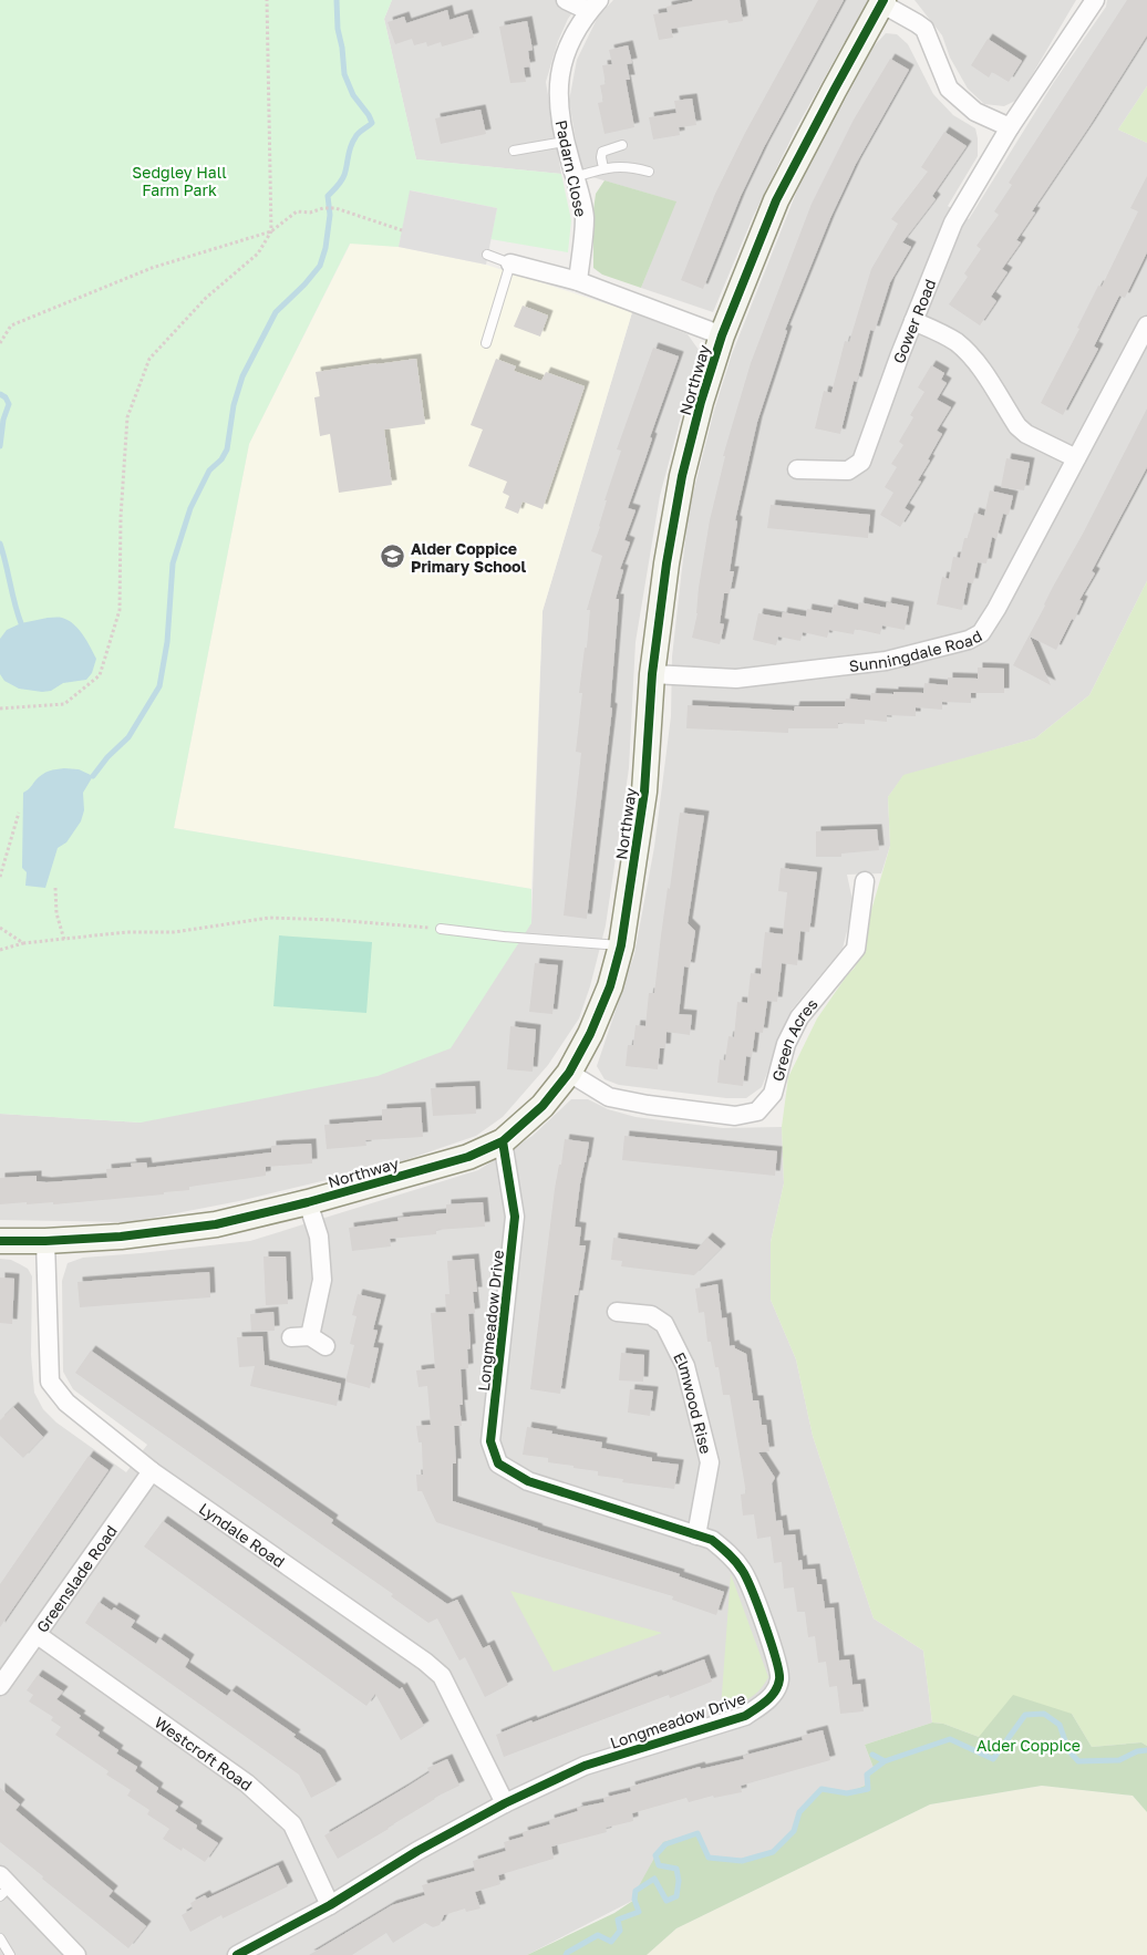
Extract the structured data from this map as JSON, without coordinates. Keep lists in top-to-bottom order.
{
  "streets": {
    "street": [
      "Padarn Close",
      "Gower Road",
      "Northway",
      "Sunningdale Road",
      "Green Acres",
      "Longmeadow Drive",
      "Elmwood Rise",
      "Lyndale Road",
      "Greenslade Road",
      "Westcroft Road"
    ]
  },
  "crossings": [
    ["Northway", "Sunningdale Road"],
    ["Northway", "Green Acres"],
    ["Northway", "Longmeadow Drive"],
    ["Northway", "Lyndale Road"],
    ["Longmeadow Drive", "Elmwood Rise"],
    ["Longmeadow Drive", "Lyndale Road"],
    ["Longmeadow Drive", "Westcroft Road"],
    ["Lyndale Road", "Greenslade Road"],
    ["Greenslade Road", "Westcroft Road"]
  ],
  "parks": ["Sedgley Hall Farm Park", "Alder Coppice"],
  "places": {
    "school or university": ["Alder Coppice Primary School"]
  }
}
